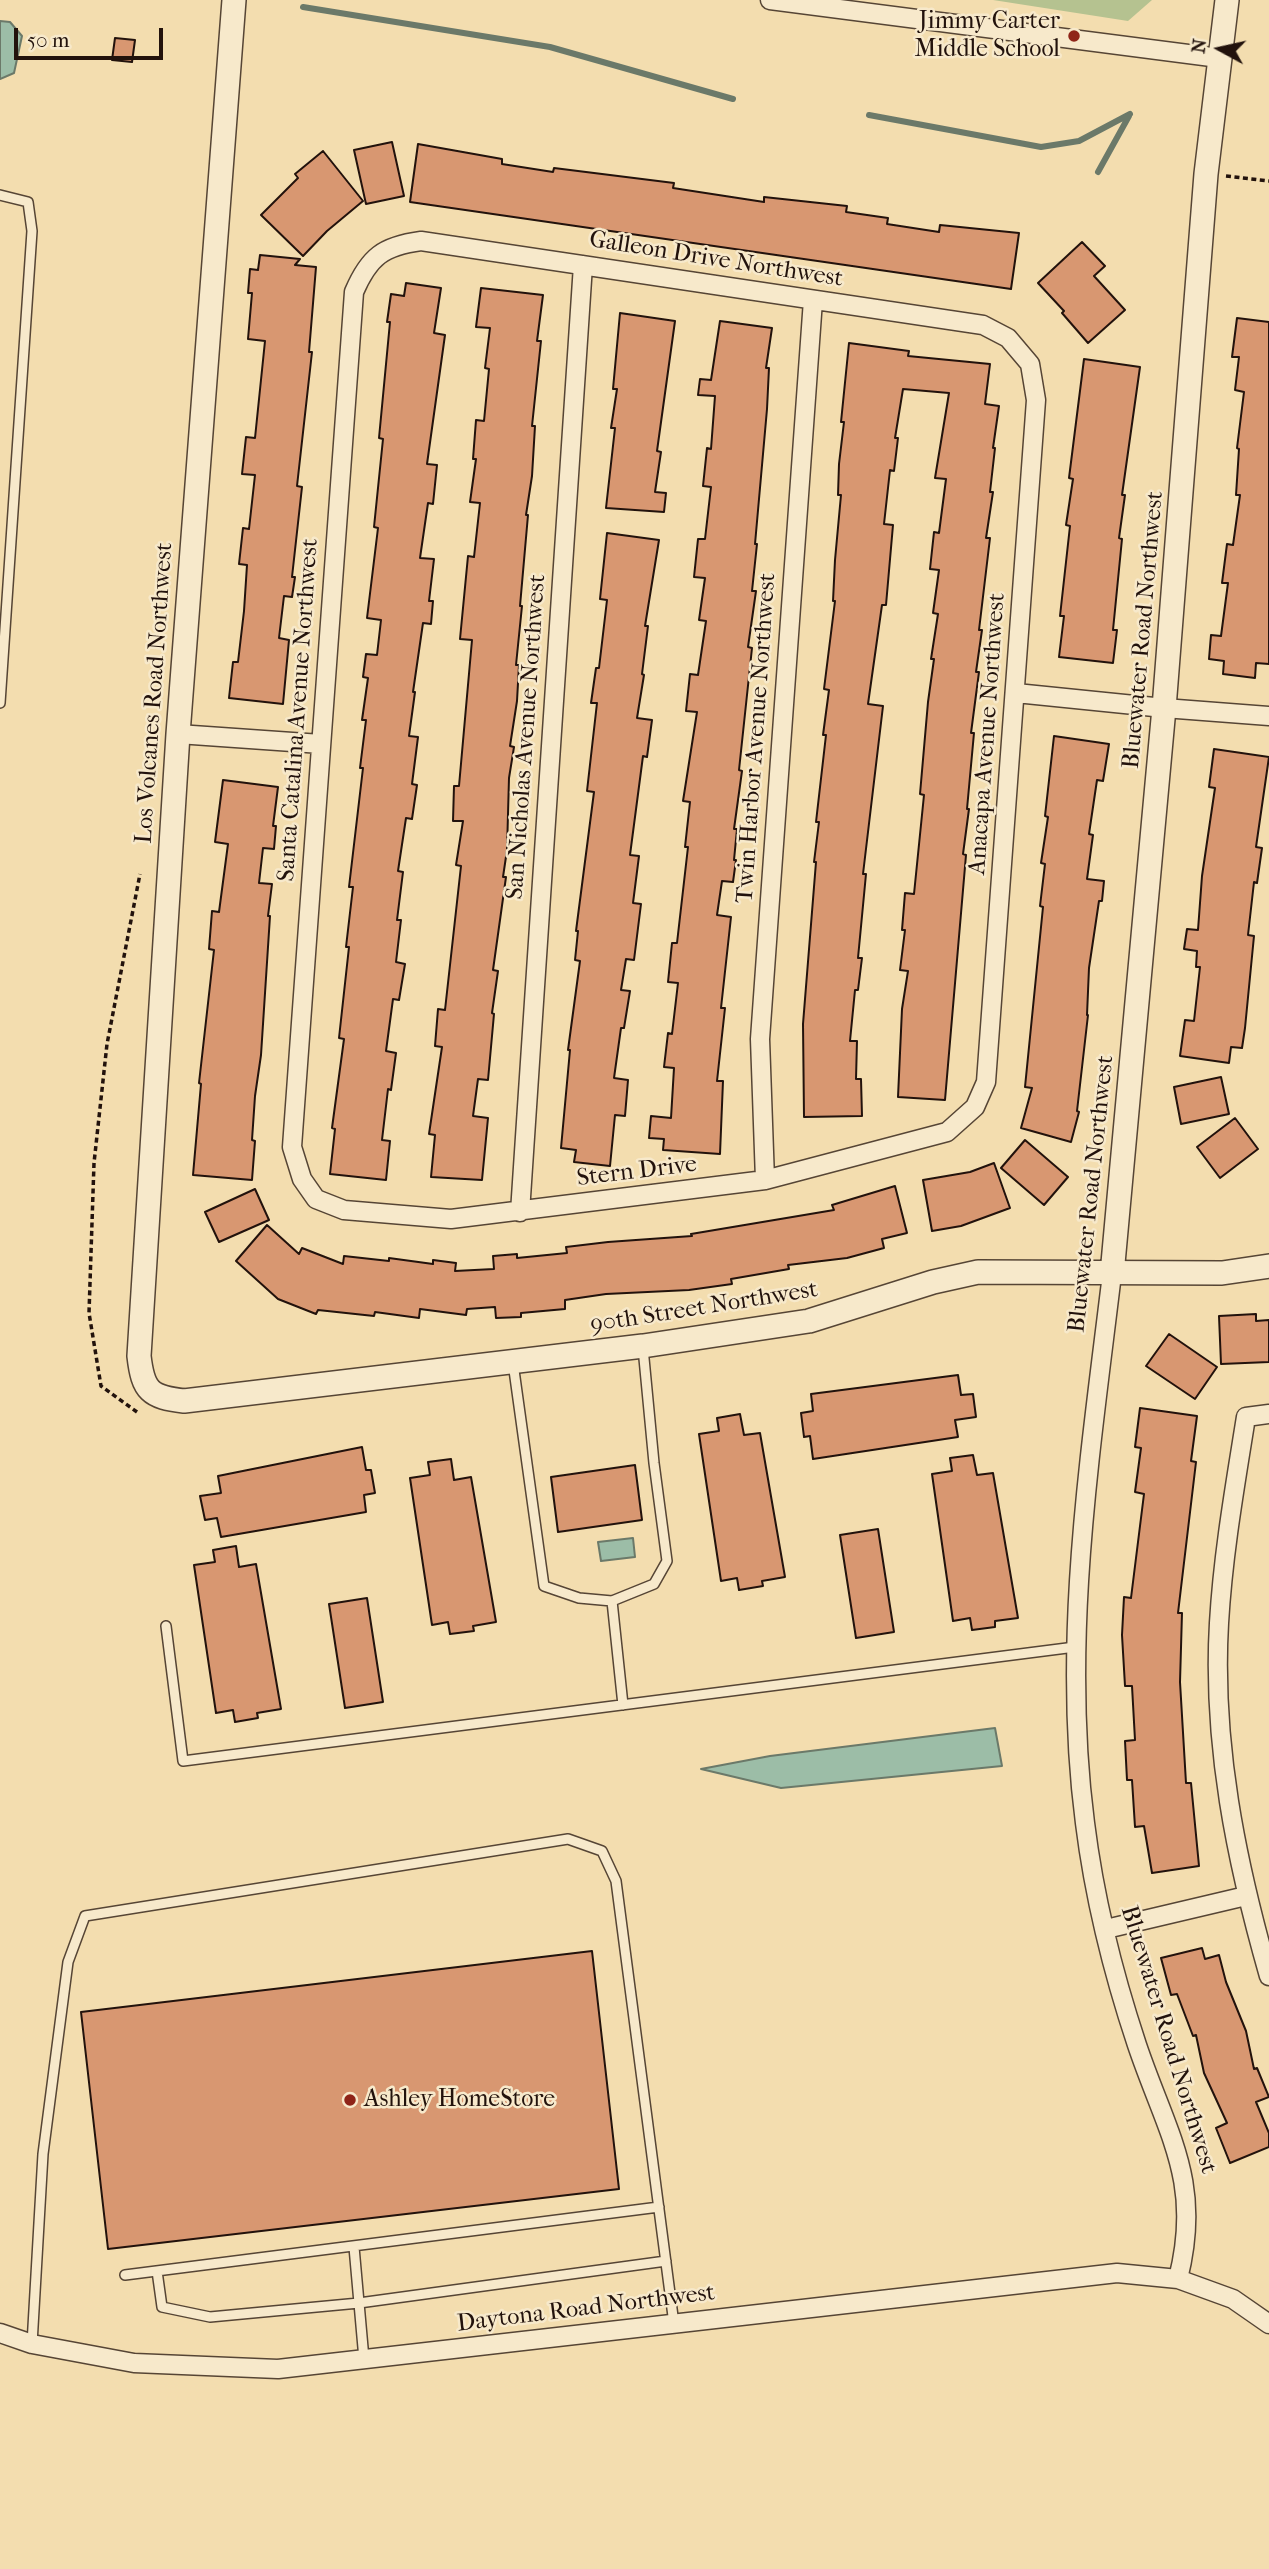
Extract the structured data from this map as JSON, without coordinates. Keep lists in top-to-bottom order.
{
  "streets": {
    "street": [
      "Galleon Drive Northwest",
      "Bluewater Road Northwest",
      "Los Volcanes Road Northwest",
      "Santa Catalina Avenue Northwest",
      "Anacapa Avenue Northwest",
      "San Nicholas Avenue Northwest",
      "Twin Harbor Avenue Northwest",
      "Stern Drive",
      "90th Street Northwest",
      "Daytona Road Northwest"
    ]
  },
  "crossings": [
    ["Galleon Drive Northwest", "Santa Catalina Avenue Northwest"],
    ["Galleon Drive Northwest", "Anacapa Avenue Northwest"],
    ["Galleon Drive Northwest", "San Nicholas Avenue Northwest"],
    ["Galleon Drive Northwest", "Twin Harbor Avenue Northwest"],
    ["Bluewater Road Northwest", "90th Street Northwest"],
    ["Bluewater Road Northwest", "Daytona Road Northwest"],
    ["Los Volcanes Road Northwest", "90th Street Northwest"],
    ["Santa Catalina Avenue Northwest", "Stern Drive"],
    ["Anacapa Avenue Northwest", "Stern Drive"],
    ["San Nicholas Avenue Northwest", "Stern Drive"],
    ["Twin Harbor Avenue Northwest", "Stern Drive"]
  ],
  "places": ["Jimmy Carter Middle School", "Ashley HomeStore"],
  "scale_bar": "50 m",
  "north": "left"
}
